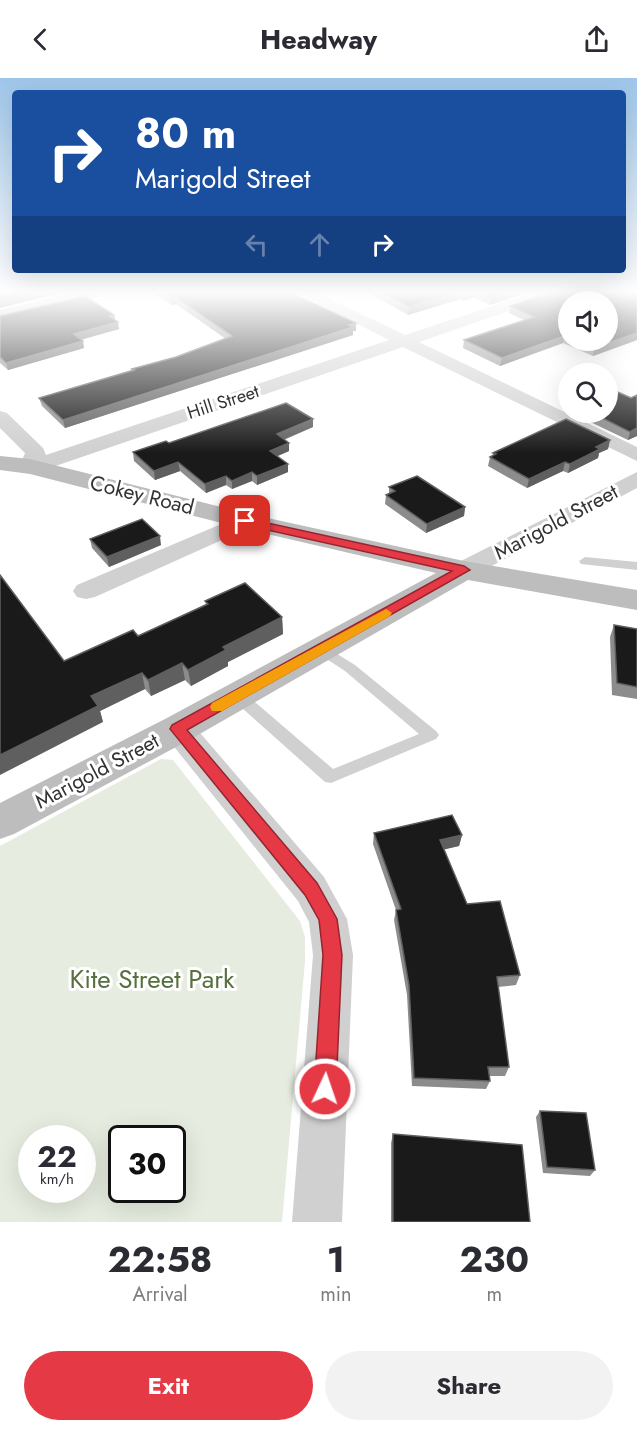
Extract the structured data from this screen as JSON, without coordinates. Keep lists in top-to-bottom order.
{
  "streets": {
    "street": ["Hill Street", "Cokey Road", "Marigold Street"]
  },
  "crossings": [
    ["Hill Street", "Cokey Road"],
    ["Cokey Road", "Marigold Street"]
  ],
  "parks": ["Kite Street Park"],
  "page": {
    "header": "Headway",
    "turn": ["80 m", "Marigold Street"],
    "speed": "22 km/h",
    "limit": "30",
    "eta": [
      "22:58",
      "Arrival",
      "1",
      "min",
      "230",
      "m"
    ],
    "buttons": ["Exit", "Share"]
  }
}
